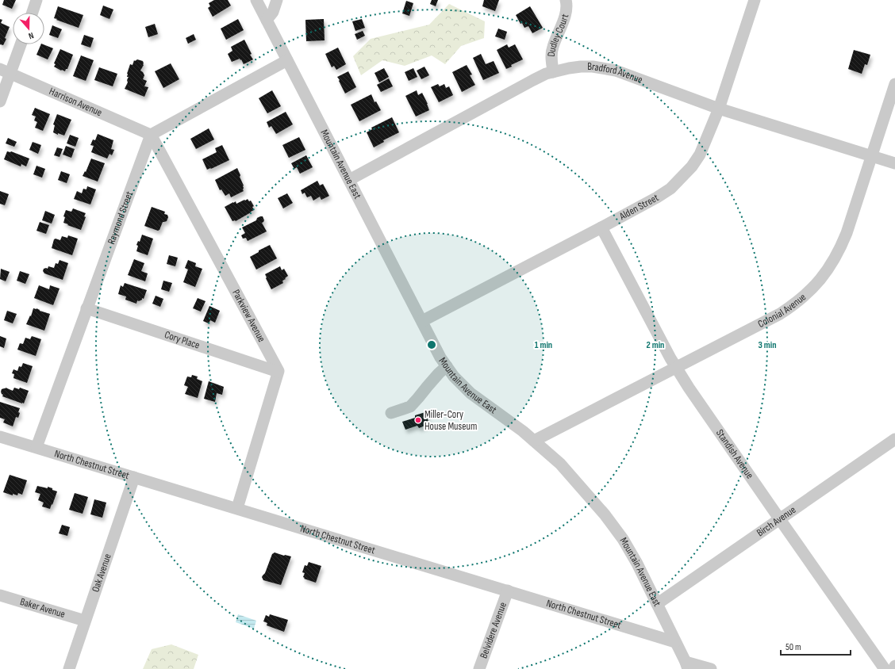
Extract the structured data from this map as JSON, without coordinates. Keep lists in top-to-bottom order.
{
  "streets": {
    "street": [
      "Dudley Court",
      "Bradford Avenue",
      "Harrison Avenue",
      "Mountain Avenue East",
      "Alden Street",
      "Raymond Street",
      "Colonial Avenue",
      "Parkview Avenue",
      "Cory Place",
      "Standish Avenue",
      "North Chestnut Street",
      "Birch Avenue",
      "Oak Avenue",
      "Baker Avenue",
      "Belvidere Avenue"
    ]
  },
  "crossings": [
    ["Dudley Court", "Bradford Avenue"],
    ["Bradford Avenue", "Mountain Avenue East"],
    ["Bradford Avenue", "Alden Street"],
    ["Bradford Avenue", "Colonial Avenue"],
    ["Harrison Avenue", "Raymond Street"],
    ["Harrison Avenue", "Parkview Avenue"],
    ["Mountain Avenue East", "Alden Street"],
    ["Mountain Avenue East", "Colonial Avenue"],
    ["Mountain Avenue East", "North Chestnut Street"],
    ["Mountain Avenue East", "Birch Avenue"],
    ["Alden Street", "Standish Avenue"],
    ["Raymond Street", "Parkview Avenue"],
    ["Raymond Street", "Cory Place"],
    ["Raymond Street", "North Chestnut Street"],
    ["Colonial Avenue", "Standish Avenue"],
    ["Parkview Avenue", "Cory Place"],
    ["Standish Avenue", "Birch Avenue"],
    ["North Chestnut Street", "Oak Avenue"],
    ["North Chestnut Street", "Belvidere Avenue"],
    ["Oak Avenue", "Baker Avenue"]
  ],
  "places": ["Miller-Cory House Museum"],
  "scale_bar": "50 m",
  "north": "bottom",
  "rings": ["1 min", "2 min", "3 min"]
}
